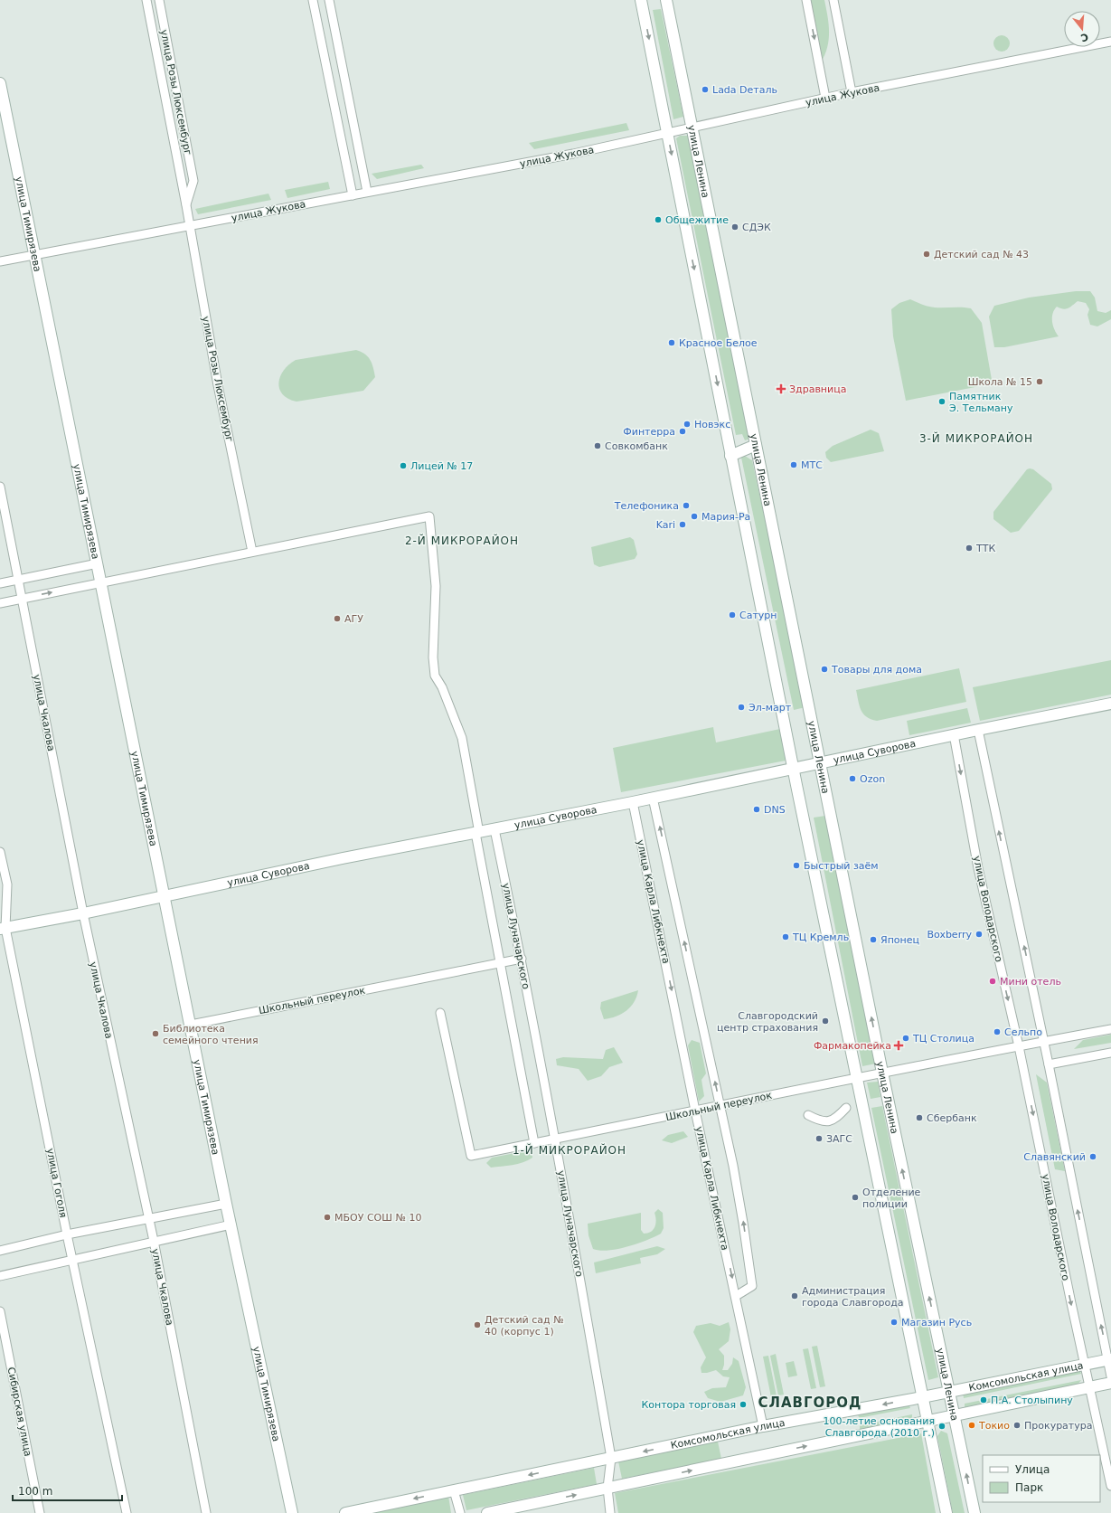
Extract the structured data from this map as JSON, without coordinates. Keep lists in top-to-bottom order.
{
  "streets": {
    "street": [
      "улица Розы Люксембург",
      "улица Жукова",
      "улица Ленина",
      "улица Тимирязева",
      "улица Чкалова",
      "улица Суворова",
      "улица Карла Либкнехта",
      "улица Володарского",
      "улица Луначарского",
      "Школьный переулок",
      "улица Гоголя",
      "Комсомольская улица",
      "Сибирская улица"
    ]
  },
  "crossings": [
    ["улица Розы Люксембург", "улица Жукова"],
    ["улица Розы Люксембург", "улица Луначарского"],
    ["улица Жукова", "улица Ленина"],
    ["улица Жукова", "улица Тимирязева"],
    ["улица Ленина", "улица Суворова"],
    ["улица Ленина", "Школьный переулок"],
    ["улица Ленина", "Комсомольская улица"],
    ["улица Тимирязева", "улица Суворова"],
    ["улица Тимирязева", "Школьный переулок"],
    ["улица Чкалова", "улица Суворова"],
    ["улица Суворова", "улица Карла Либкнехта"],
    ["улица Суворова", "улица Володарского"],
    ["улица Суворова", "улица Луначарского"],
    ["улица Суворова", "улица Гоголя"],
    ["улица Карла Либкнехта", "Школьный переулок"],
    ["улица Карла Либкнехта", "Комсомольская улица"],
    ["улица Володарского", "Школьный переулок"],
    ["улица Володарского", "Комсомольская улица"],
    ["улица Луначарского", "Школьный переулок"],
    ["улица Луначарского", "Комсомольская улица"]
  ],
  "districts": [
    "3-Й МИКРОРАЙОН",
    "2-Й МИКРОРАЙОН",
    "1-Й МИКРОРАЙОН",
    "СЛАВГОРОД"
  ],
  "places": {
    "other": [
      "Lada Dеталь",
      "Общежитие",
      "СДЭК",
      "Детский сад № 43",
      "Красное Белое",
      "Школа № 15",
      "Памятник Э. Тельману",
      "Новэкс",
      "Финтерра",
      "Совкомбанк",
      "МТС",
      "Лицей № 17",
      "Телефоника",
      "Мария-Ра",
      "Kari",
      "ТТК",
      "Сатурн",
      "АГУ",
      "Товары для дома",
      "Эл-март",
      "Ozon",
      "DNS",
      "Быстрый заём",
      "Boxberry",
      "ТЦ Кремль",
      "Японец",
      "Мини отель",
      "Славгородский центр страхования",
      "Сельпо",
      "Библиотека семейного чтения",
      "ТЦ Столица",
      "Сбербанк",
      "ЗАГС",
      "Славянский",
      "Отделение полиции",
      "МБОУ СОШ № 10",
      "Администрация города Славгорода",
      "Магазин Русь",
      "Детский сад № 40 (корпус 1)",
      "П.А. Столыпину",
      "Контора торговая",
      "Токио",
      "Прокуратура",
      "100-летие основания Славгорода (2010 г.)"
    ],
    "health": ["Здравница", "Фармакопейка"]
  },
  "legend": ["Улица", "Парк"],
  "scale_bar": "100 m",
  "north": "bottom"
}
